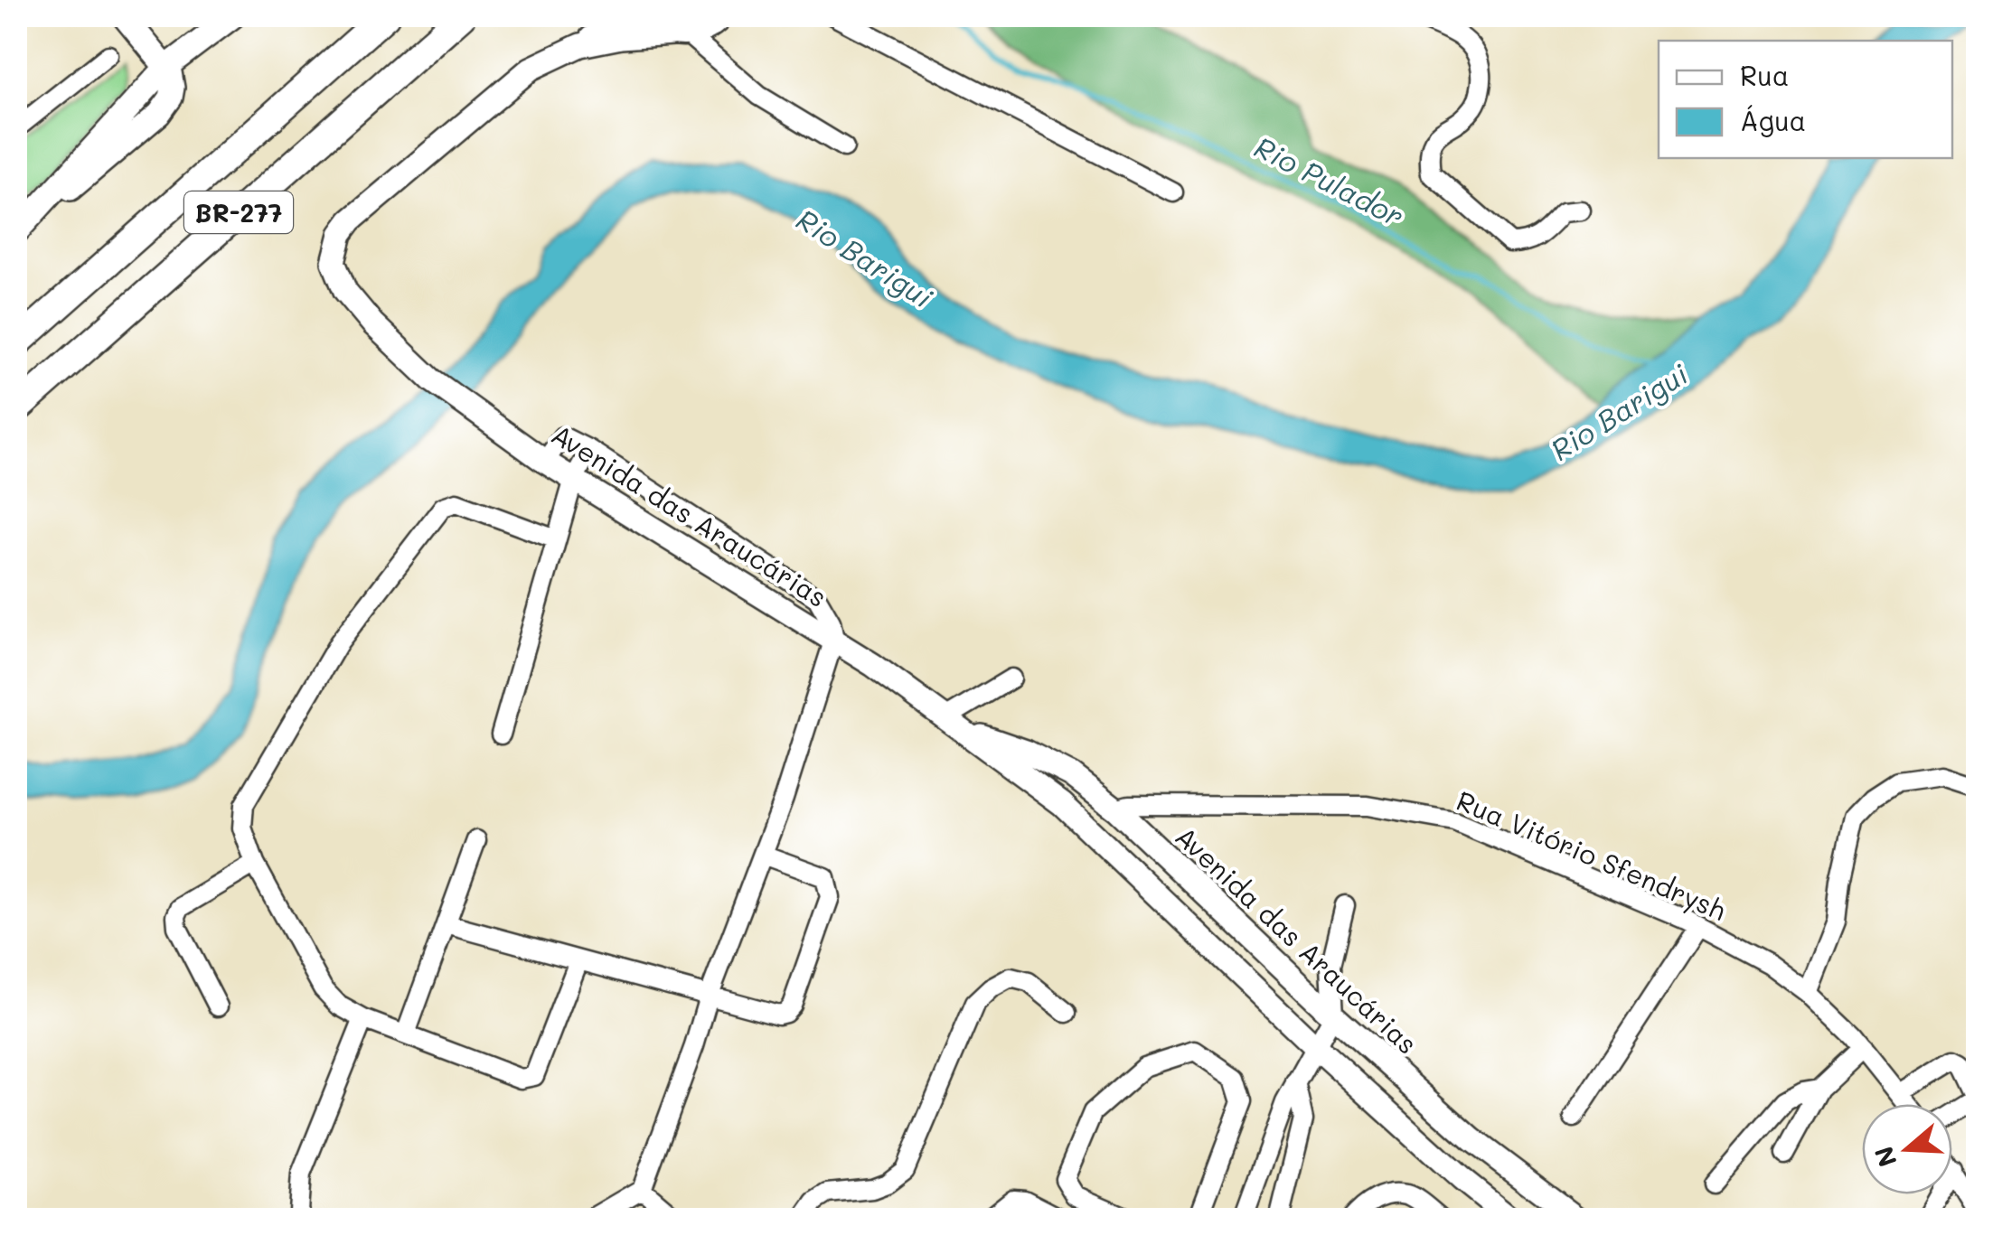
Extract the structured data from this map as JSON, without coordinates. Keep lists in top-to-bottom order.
{
  "streets": {
    "highway": ["BR-277"],
    "main road": ["Avenida das Araucárias"],
    "street": ["Rua Vitório Sfendrysh"]
  },
  "crossings": [
    ["Avenida das Araucárias", "Rua Vitório Sfendrysh"]
  ],
  "water": ["Rio Pulador", "Rio Barigui"],
  "legend": ["Rua", "Água"],
  "north": "left"
}
